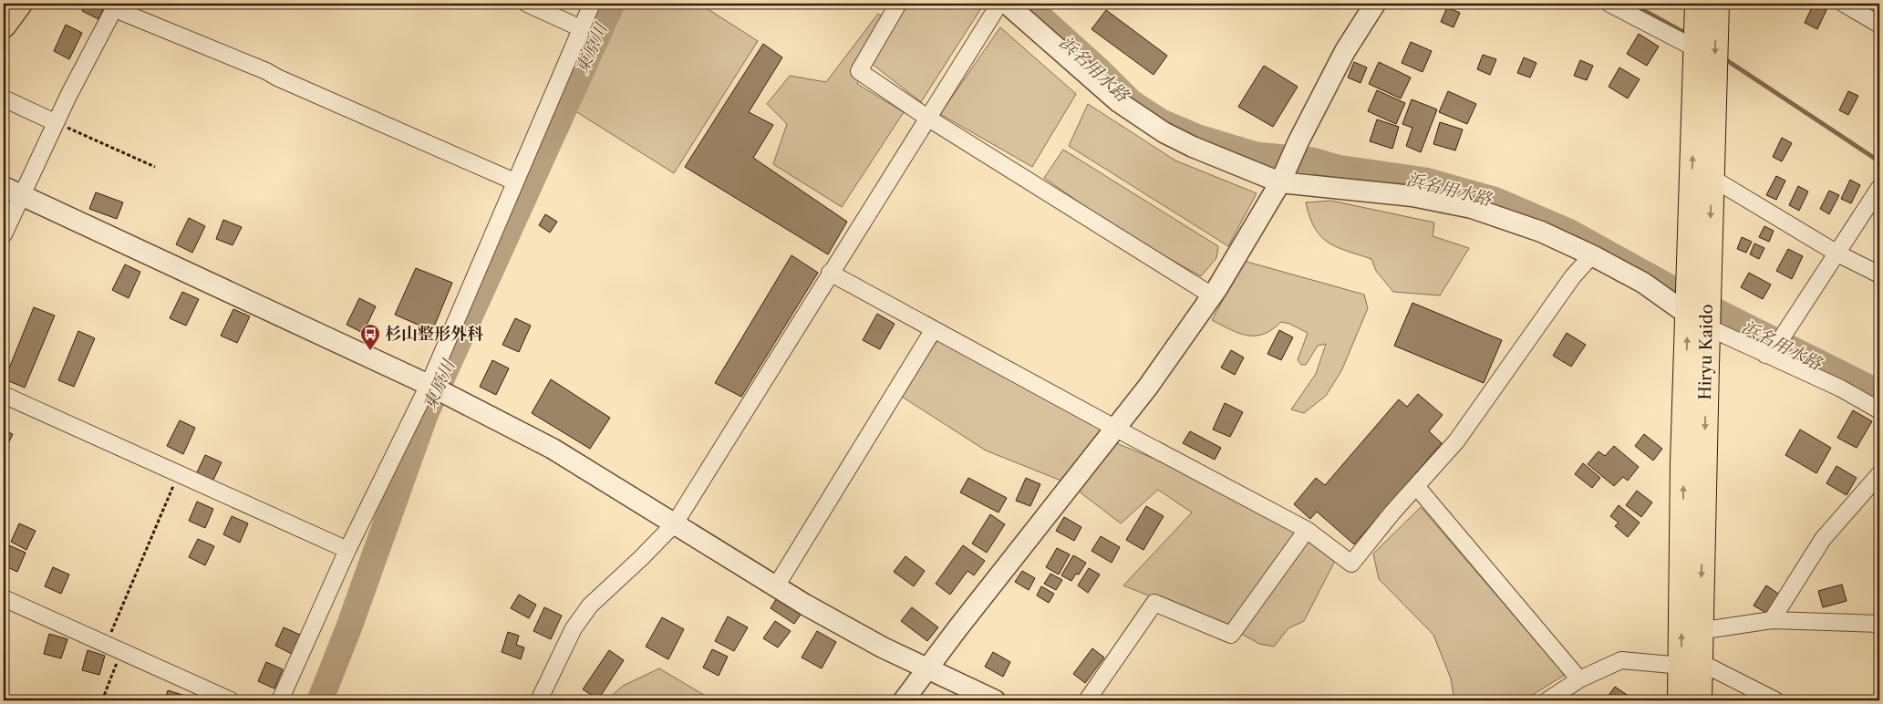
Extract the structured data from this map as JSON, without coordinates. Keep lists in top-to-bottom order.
{
  "streets": {
    "main road": ["Hiryu Kaido"]
  },
  "water": ["東原川", "浜名用水路"],
  "places": {
    "bus stop": ["杉山整形外科"]
  }
}
